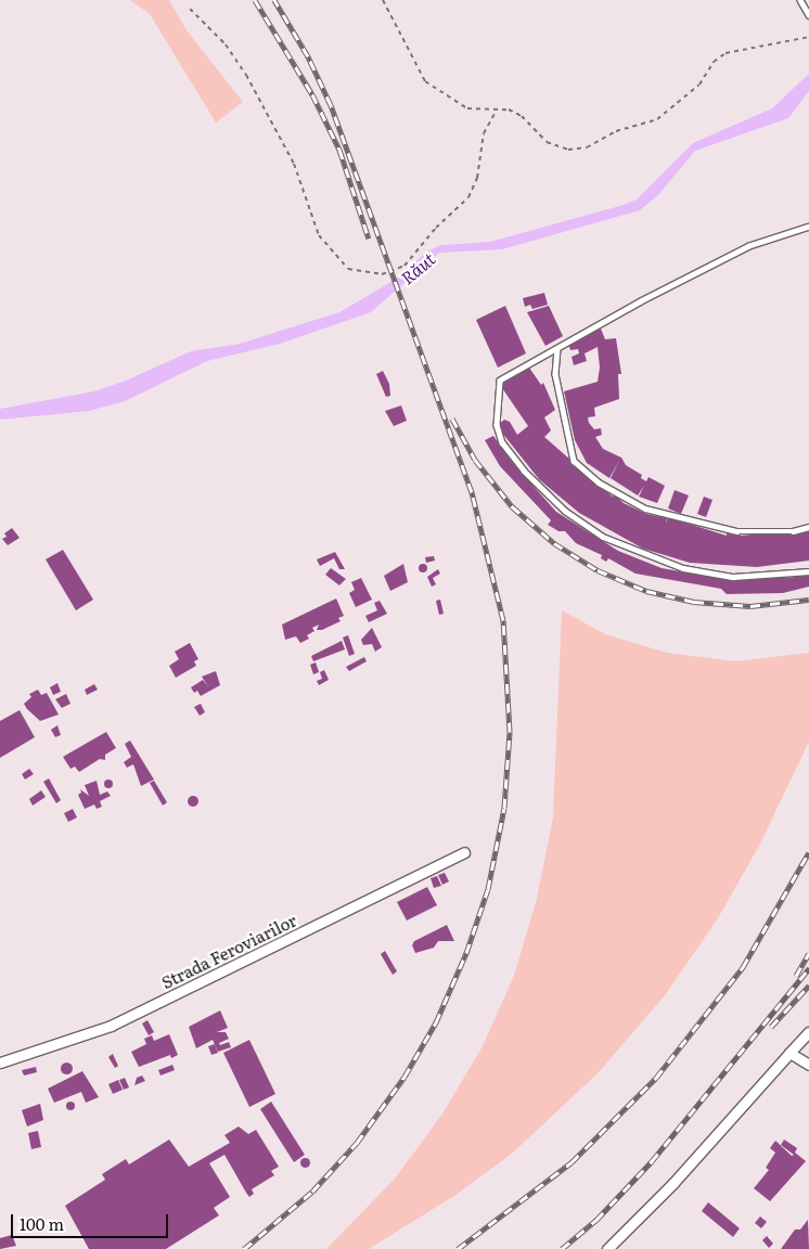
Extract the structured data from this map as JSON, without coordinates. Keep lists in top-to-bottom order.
{
  "streets": {
    "street": ["Strada Feroviarilor"]
  },
  "water": ["Răut"],
  "scale_bar": "100 m"
}
